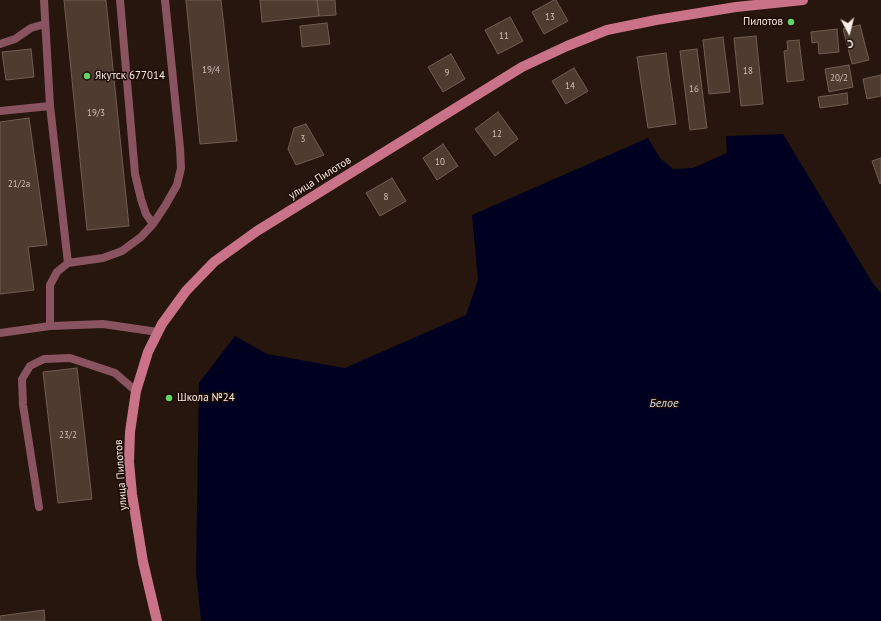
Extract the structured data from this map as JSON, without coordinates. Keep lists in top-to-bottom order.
{
  "streets": {
    "street": ["улица Пилотов"]
  },
  "water": ["Белое"],
  "places": ["Пилотов", "Якутск 677014", "Школа №24"],
  "house_numbers": [
    "13",
    "11",
    "19/4",
    "18",
    "9",
    "20/2",
    "14",
    "16",
    "19/3",
    "12",
    "3",
    "10",
    "21/2а",
    "8",
    "23/2"
  ],
  "north": "bottom"
}
